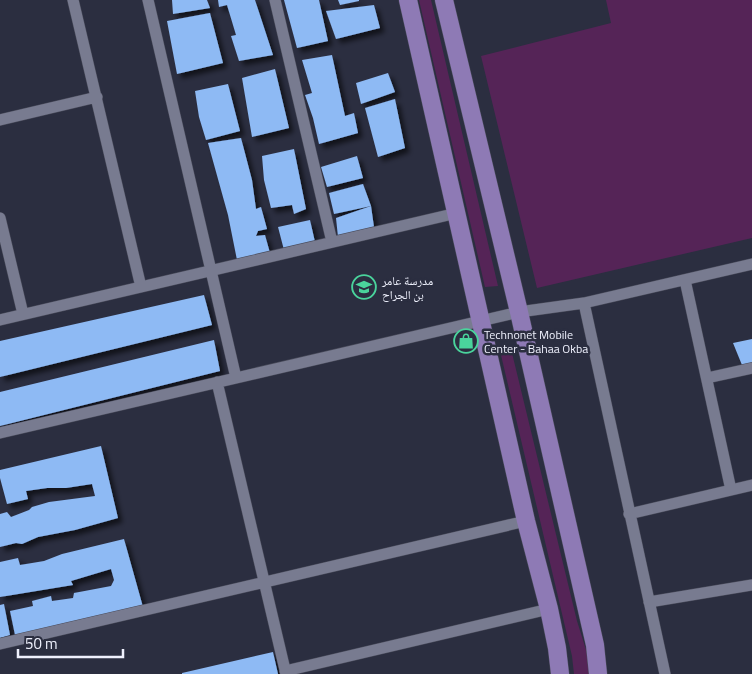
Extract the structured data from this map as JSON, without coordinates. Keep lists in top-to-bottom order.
{
  "places": {
    "school or university": ["مدرسة عامر بن الجراح"],
    "shop": ["Technonet Mobile Center - Bahaa Okba"]
  },
  "scale_bar": "50 m"
}
